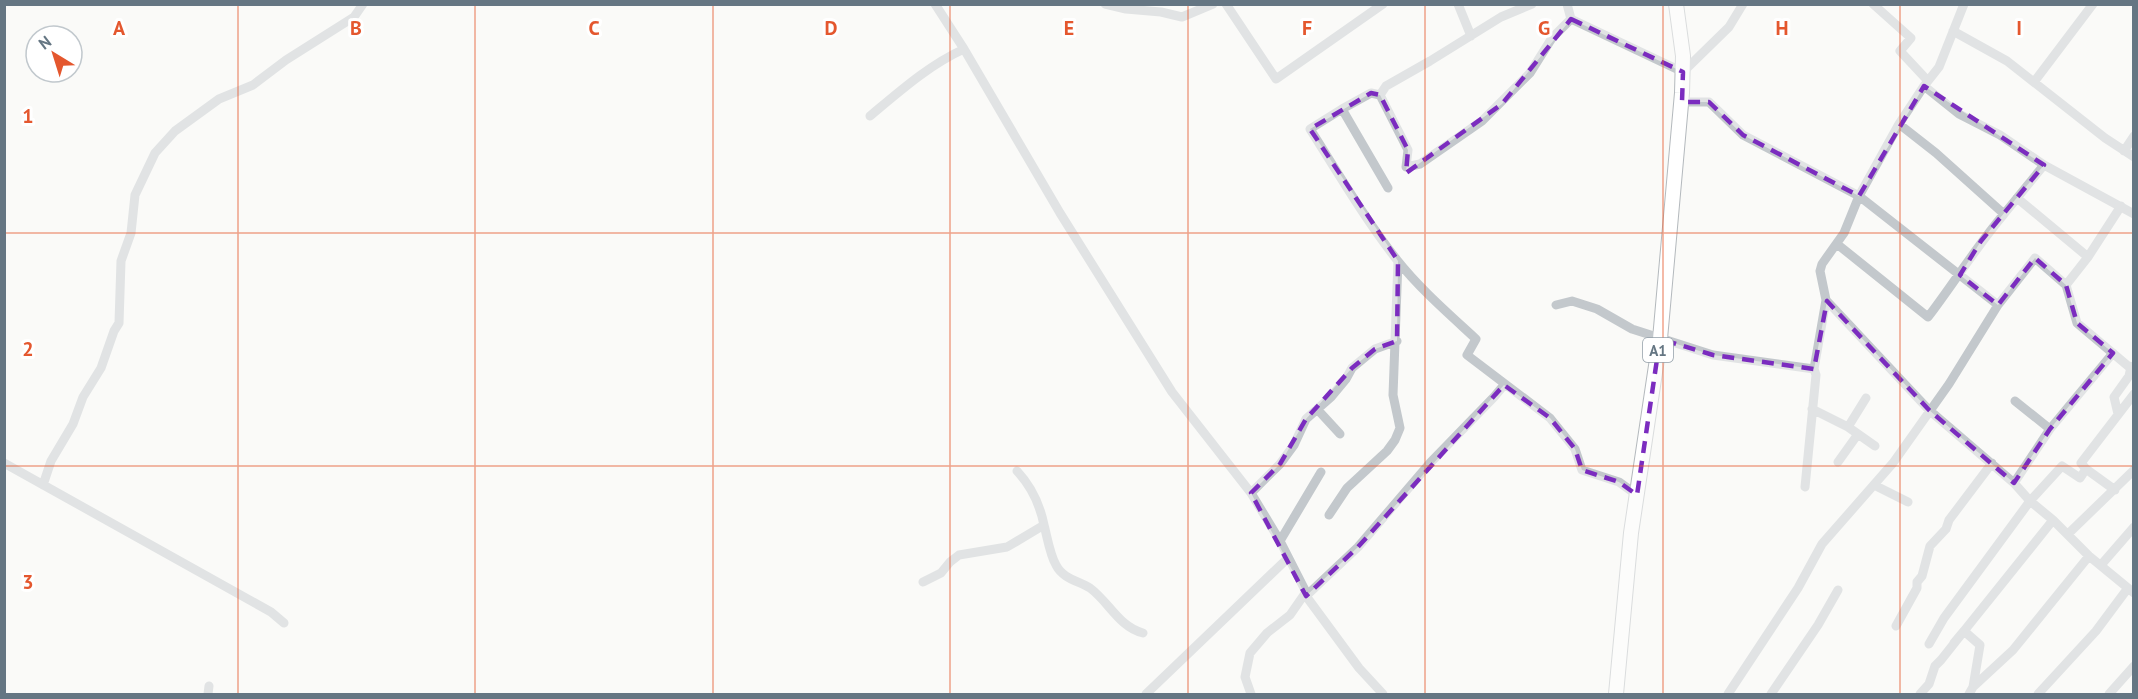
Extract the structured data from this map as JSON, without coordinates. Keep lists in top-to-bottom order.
{
  "streets": {
    "highway": ["A1"]
  },
  "north": "top left",
  "grid": {
    "columns": [
      "A",
      "B",
      "C",
      "D",
      "E",
      "F",
      "G",
      "H",
      "I"
    ],
    "rows": ["1", "2", "3"]
  }
}
